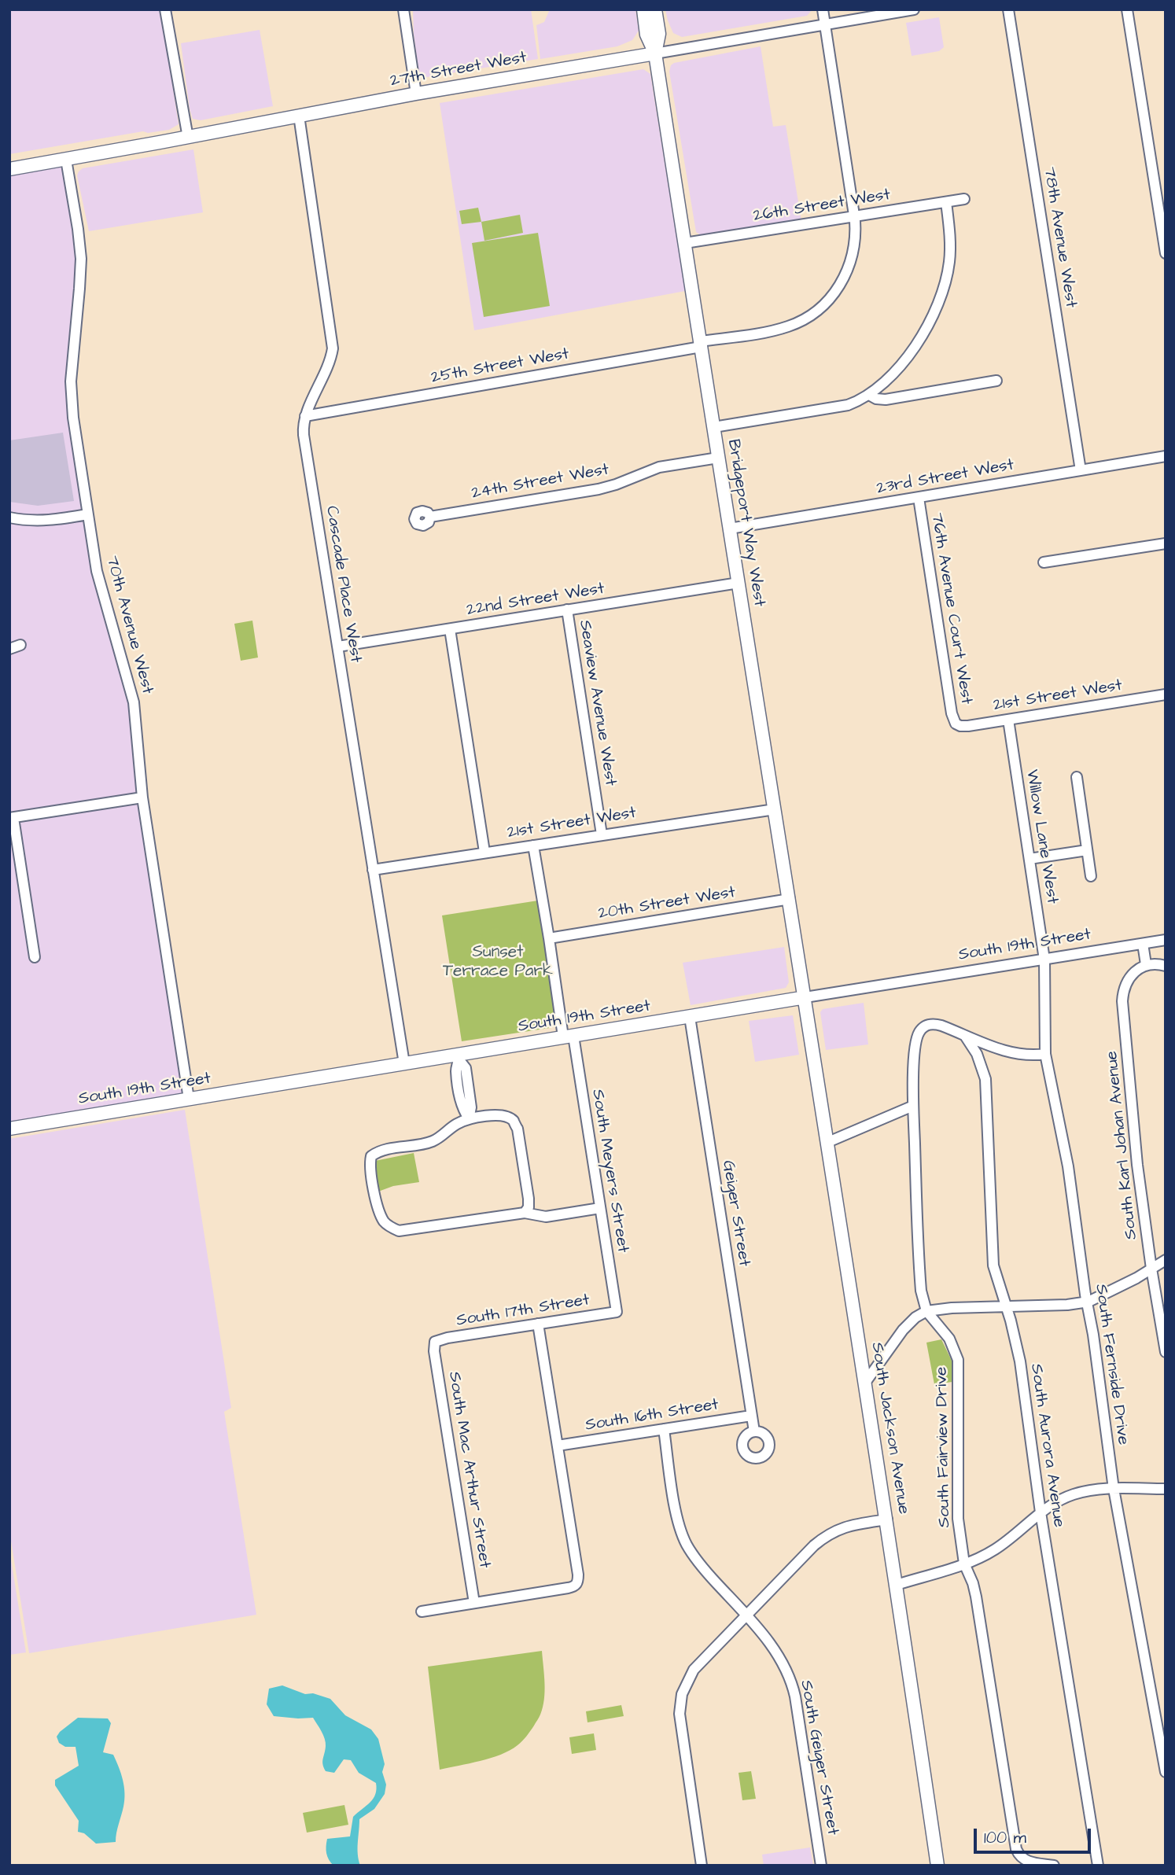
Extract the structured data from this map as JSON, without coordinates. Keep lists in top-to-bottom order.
{
  "streets": {
    "main road": [
      "27th Street West",
      "Bridgeport Way West",
      "South 19th Street",
      "South Jackson Avenue"
    ],
    "street": [
      "26th Street West",
      "78th Avenue West",
      "25th Street West",
      "23rd Street West",
      "24th Street West",
      "Cascade Place West",
      "22nd Street West",
      "76th Avenue Court West",
      "70th Avenue West",
      "21st Street West",
      "Seaview Avenue West",
      "Willow Lane West",
      "20th Street West",
      "South Karl Johan Avenue",
      "South Meyers Street",
      "Geiger Street",
      "South 17th Street",
      "South Fernside Drive",
      "South 16th Street",
      "South Aurora Avenue",
      "South Fairview Drive",
      "South Mac Arthur Street",
      "South Geiger Street"
    ]
  },
  "crossings": [
    ["27th Street West", "25th Street West"],
    ["27th Street West", "Bridgeport Way West"],
    ["27th Street West", "Cascade Place West"],
    ["27th Street West", "70th Avenue West"],
    ["26th Street West", "25th Street West"],
    ["26th Street West", "Bridgeport Way West"],
    ["78th Avenue West", "23rd Street West"],
    ["25th Street West", "Bridgeport Way West"],
    ["25th Street West", "Cascade Place West"],
    ["23rd Street West", "Bridgeport Way West"],
    ["23rd Street West", "76th Avenue Court West"],
    ["24th Street West", "Bridgeport Way West"],
    ["Bridgeport Way West", "22nd Street West"],
    ["Bridgeport Way West", "21st Street West"],
    ["Bridgeport Way West", "20th Street West"],
    ["Bridgeport Way West", "South 19th Street"],
    ["Bridgeport Way West", "South Jackson Avenue"],
    ["Cascade Place West", "22nd Street West"],
    ["Cascade Place West", "21st Street West"],
    ["Cascade Place West", "South 19th Street"],
    ["22nd Street West", "Seaview Avenue West"],
    ["76th Avenue Court West", "21st Street West"],
    ["70th Avenue West", "South 19th Street"],
    ["21st Street West", "Seaview Avenue West"],
    ["21st Street West", "Willow Lane West"],
    ["Willow Lane West", "South 19th Street"],
    ["Willow Lane West", "South Fernside Drive"],
    ["South 19th Street", "South Meyers Street"],
    ["South 19th Street", "Geiger Street"],
    ["South 19th Street", "South Fernside Drive"],
    ["South 19th Street", "South Jackson Avenue"],
    ["South Meyers Street", "South 17th Street"],
    ["Geiger Street", "South 16th Street"],
    ["South 17th Street", "South Mac Arthur Street"],
    ["South 16th Street", "South Geiger Street"],
    ["South Aurora Avenue", "South Fairview Drive"]
  ],
  "parks": ["Sunset Terrace Park"],
  "scale_bar": "100 m"
}
